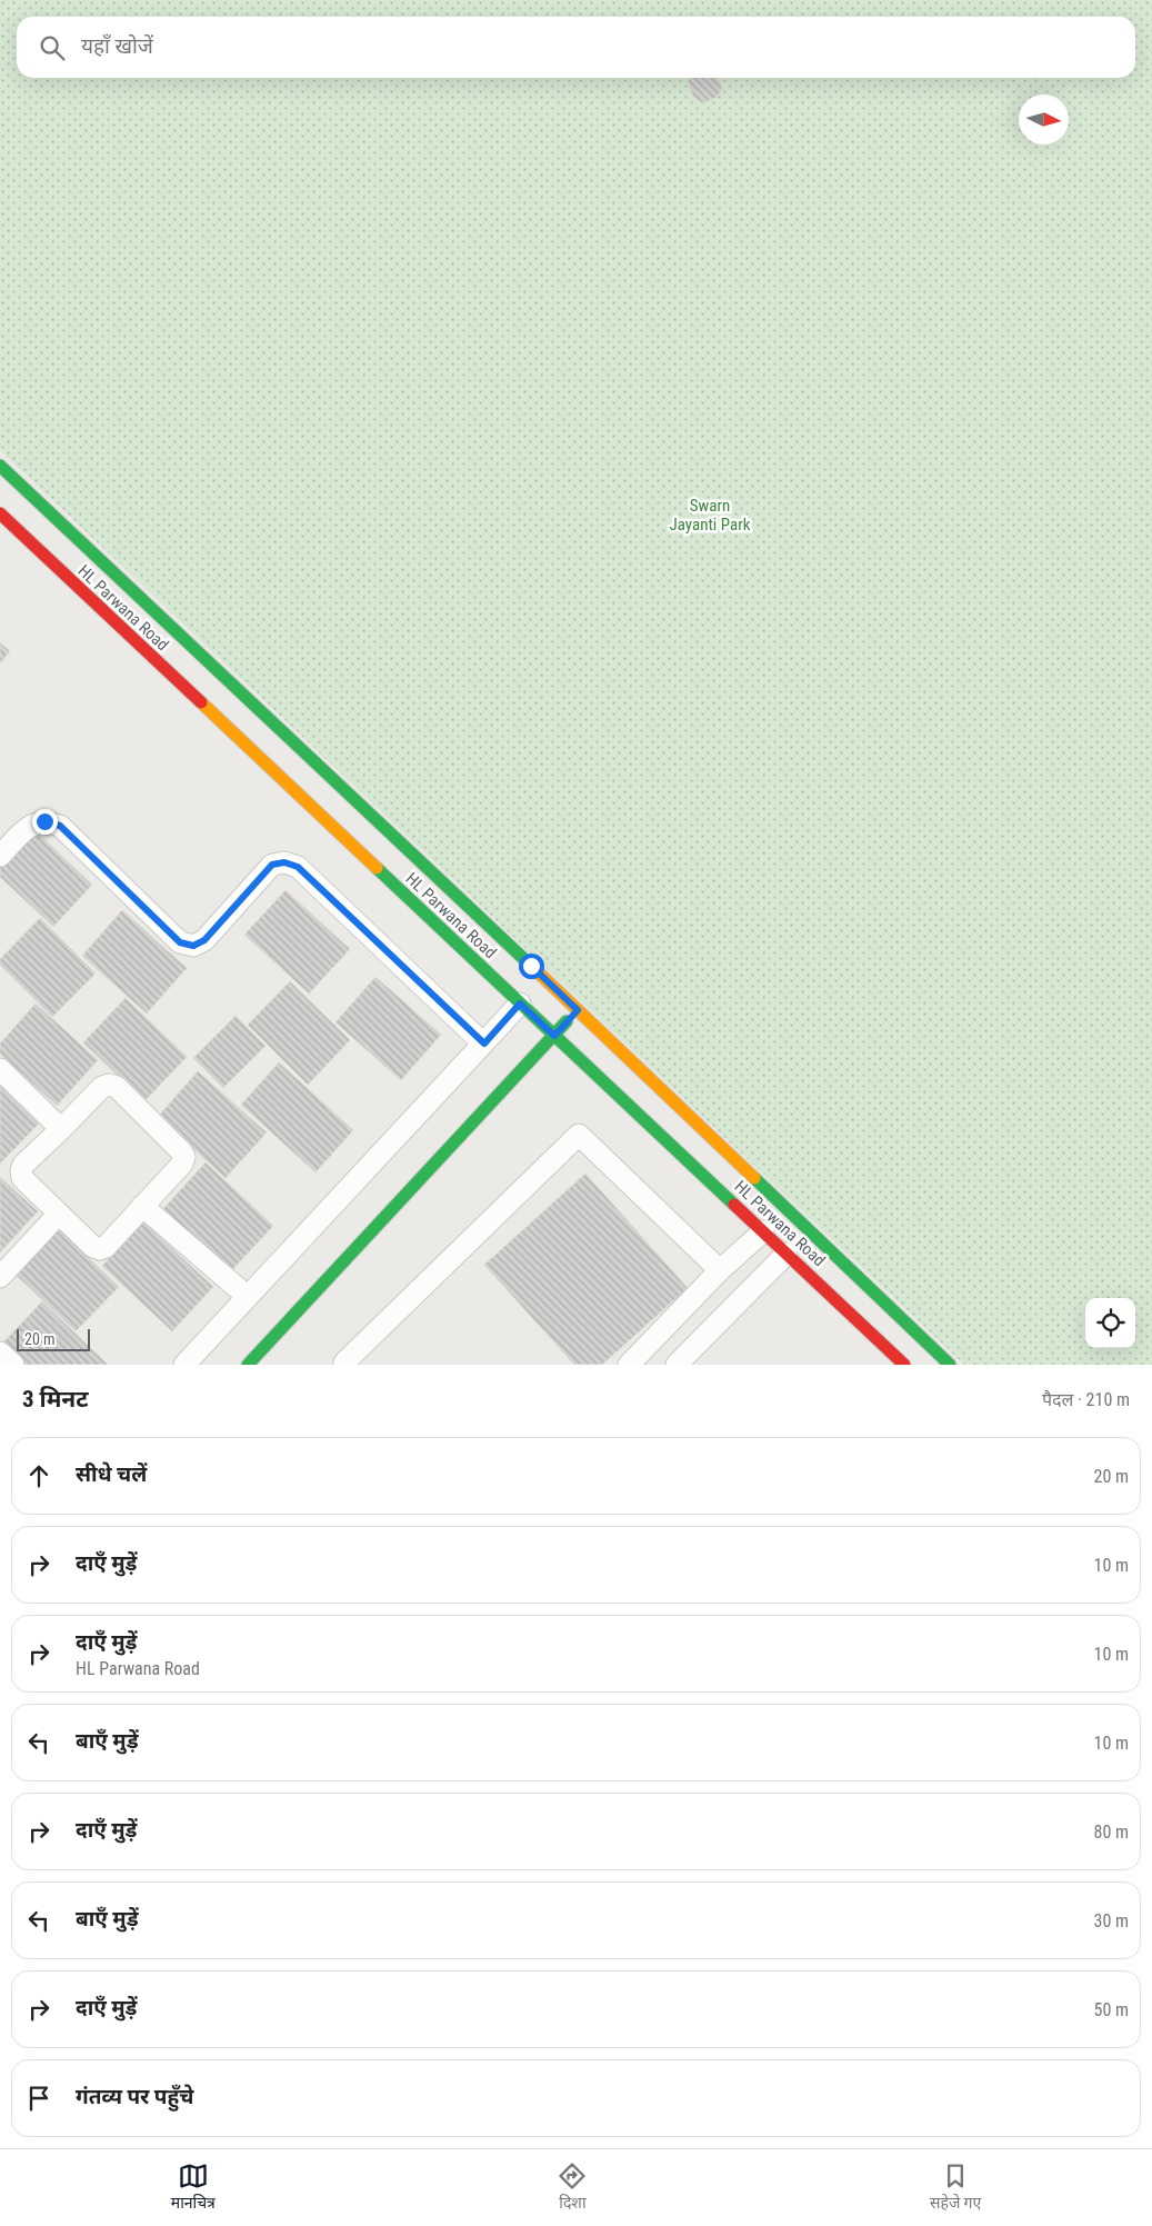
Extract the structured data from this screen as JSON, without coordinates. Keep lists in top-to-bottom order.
{
  "streets": {
    "street": ["HL Parwana Road"]
  },
  "parks": ["Swarn Jayanti Park"],
  "scale_bar": "20 m",
  "north": "right",
  "page": {
    "search": "यहाँ खोजें",
    "scale": "20 m",
    "heading": ["3 मिनट", "पैदल · 210 m"],
    "list": [
      ["सीधे चलें", "20 m"],
      ["दाएँ मुड़ें", "10 m"],
      ["दाएँ मुड़ें", "HL Parwana Road", "10 m"],
      ["बाएँ मुड़ें", "10 m"],
      ["दाएँ मुड़ें", "80 m"],
      ["बाएँ मुड़ें", "30 m"],
      ["दाएँ मुड़ें", "50 m"],
      "गंतव्य पर पहुँचे"
    ],
    "nav": ["मानचित्र", "दिशा", "सहेजे गए"]
  }
}
